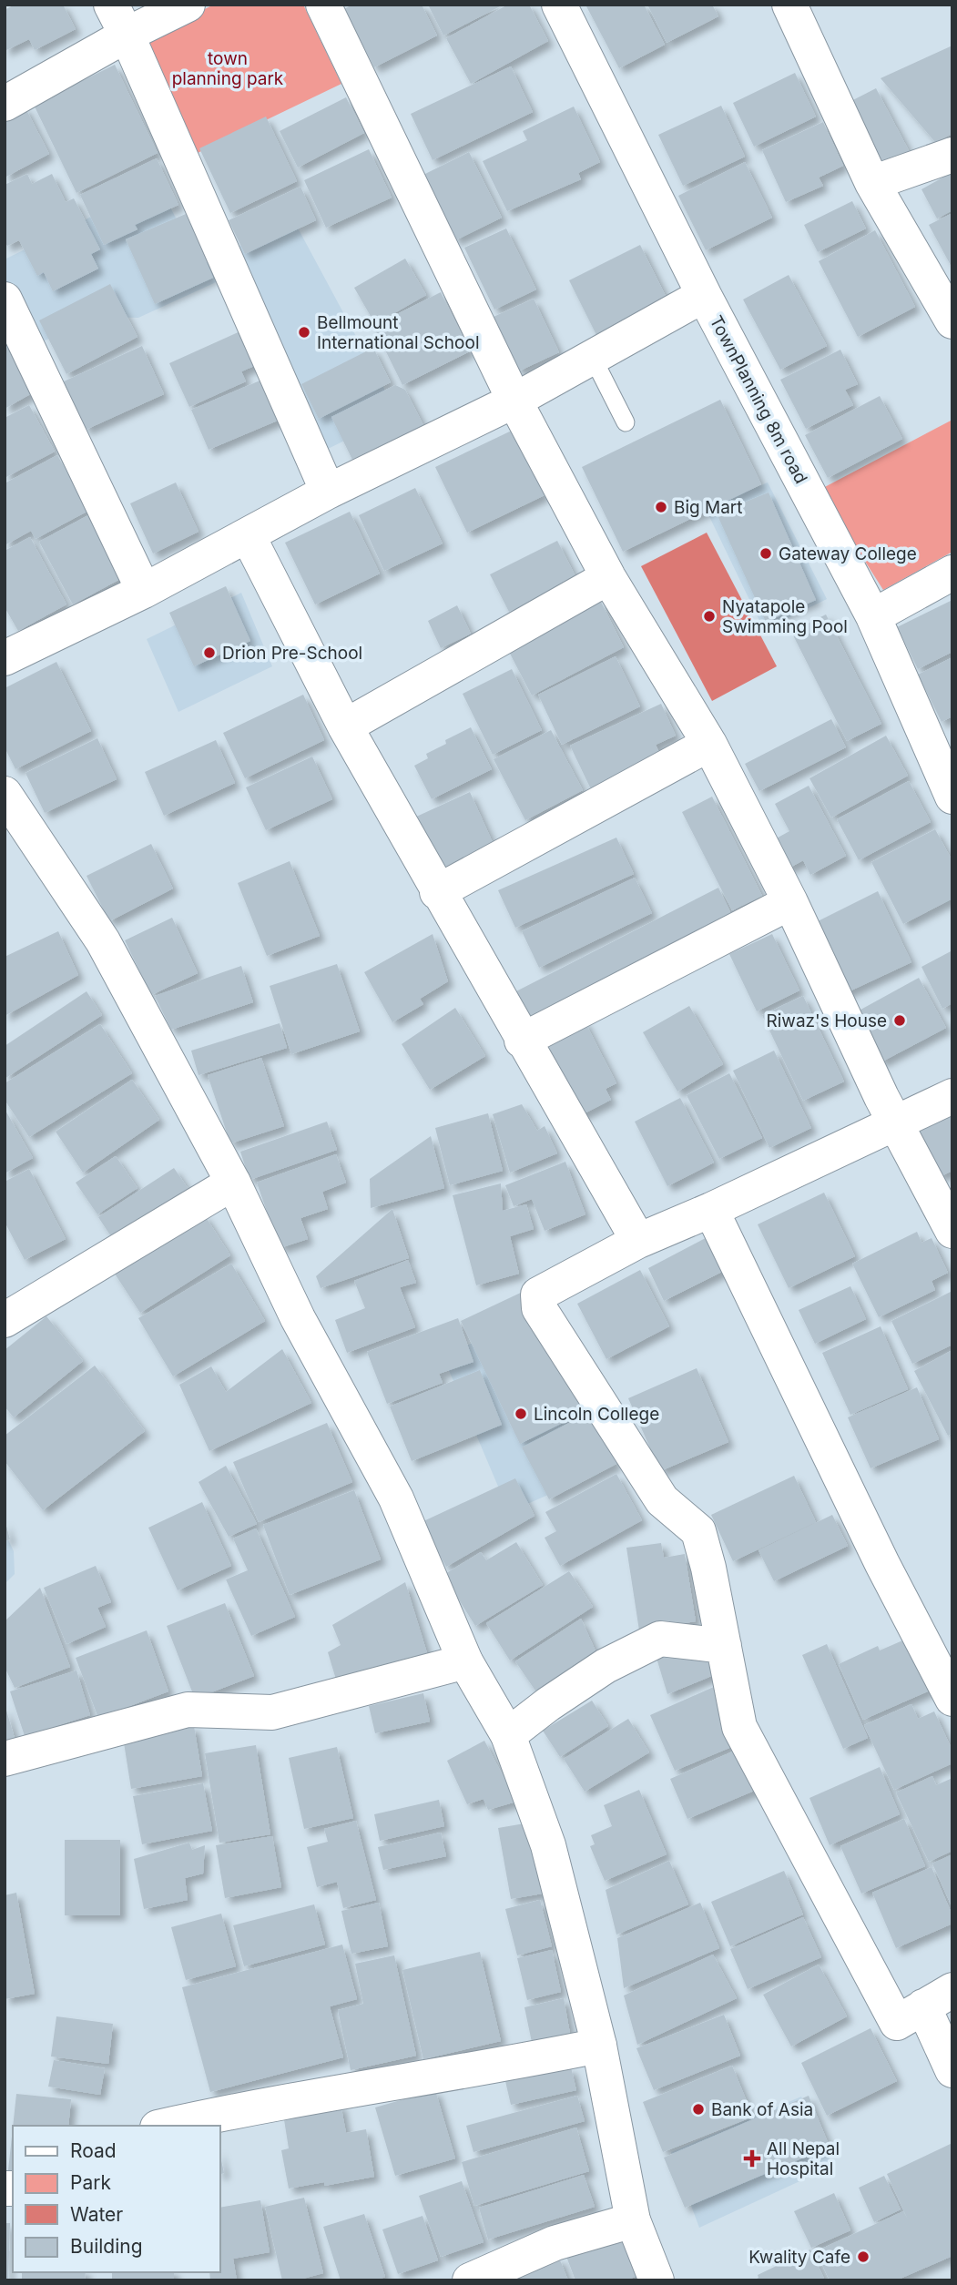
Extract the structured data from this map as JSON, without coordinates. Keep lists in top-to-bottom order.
{
  "streets": {
    "street": ["TownPlanning 8m road"]
  },
  "parks": ["town planning park"],
  "places": {
    "other": [
      "Bellmount International School",
      "Big Mart",
      "Gateway College",
      "Nyatapole Swimming Pool",
      "Drion Pre-School",
      "Riwaz's House",
      "Lincoln College",
      "Bank of Asia",
      "Kwality Cafe"
    ],
    "health": ["All Nepal Hospital"]
  },
  "legend": [
    "Road",
    "Park",
    "Water",
    "Building"
  ]
}
